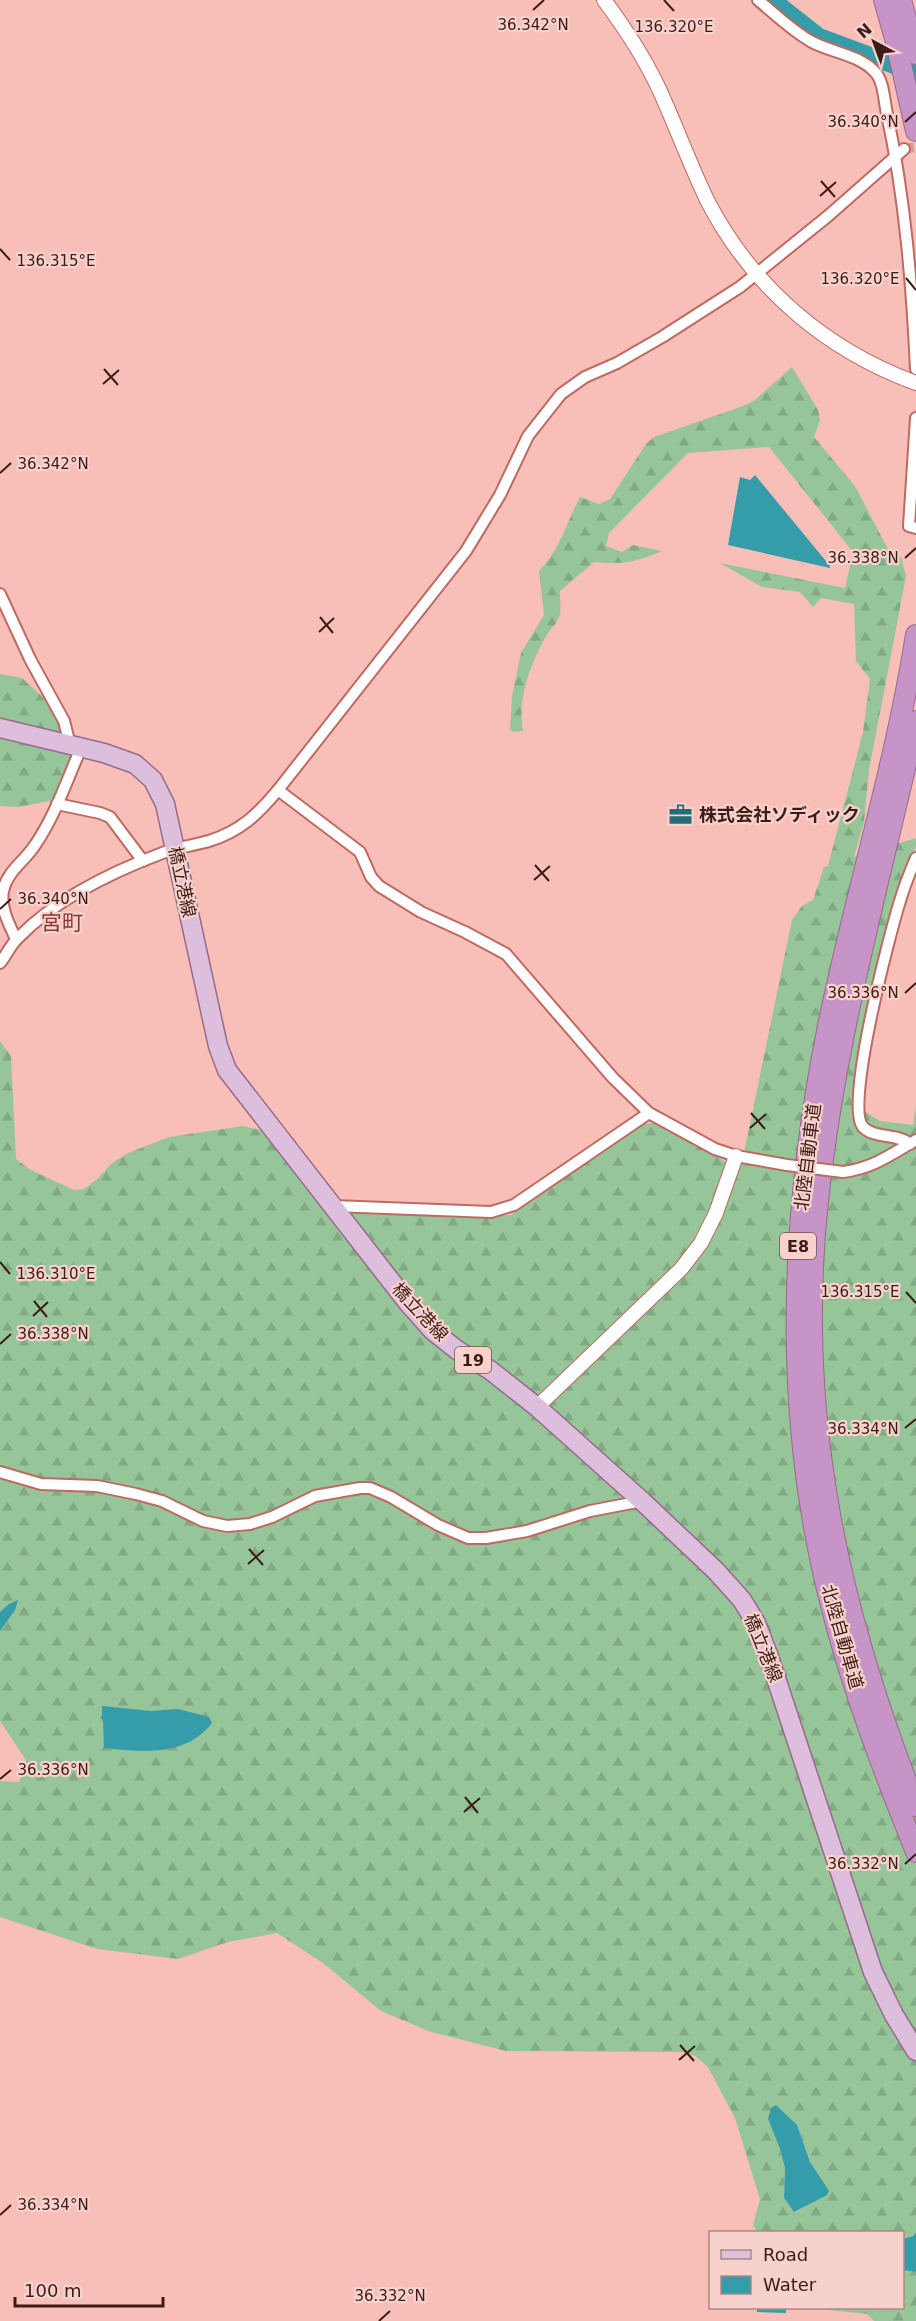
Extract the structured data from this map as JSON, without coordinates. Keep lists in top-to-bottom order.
{
  "streets": {
    "highway": ["北陸自動車道", "E8"],
    "main road": ["橋立港線", "19"]
  },
  "districts": ["宮町"],
  "places": {
    "office": ["株式会社ソディック"]
  },
  "legend": ["Road", "Water"],
  "scale_bar": "100 m",
  "north": "top left",
  "coordinates": [
    "36.342°N",
    "136.320°E",
    "36.340°N",
    "136.315°E",
    "36.338°N",
    "36.336°N",
    "136.310°E",
    "36.334°N",
    "36.332°N"
  ]
}
